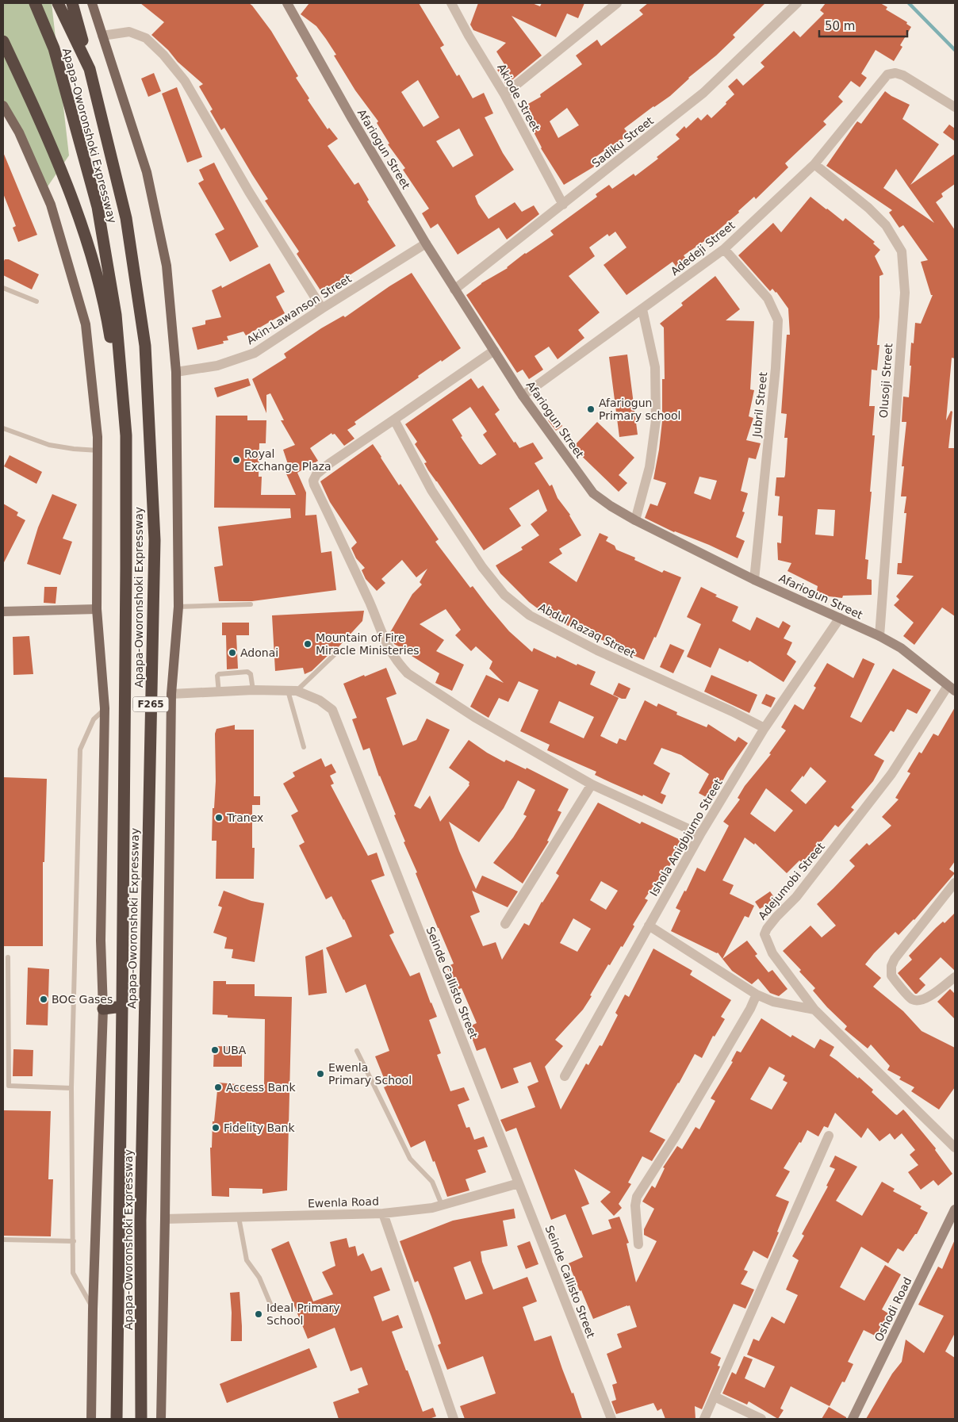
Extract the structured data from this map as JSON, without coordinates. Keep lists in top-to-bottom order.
{
  "streets": {
    "highway": ["Apapa-Oworonshoki Expressway", "F265"],
    "street": [
      "Akiode Street",
      "Sadiku Street",
      "Afariogun Street",
      "Adedeji Street",
      "Akin-Lawanson Street",
      "Olusoji Street",
      "Jubril Street",
      "Abdul Razaq Street",
      "Ishola Anigbjumo Street",
      "Adejumobi Street",
      "Seinde Callisto Street",
      "Ewenla Road",
      "Oshodi Road"
    ]
  },
  "crossings": [
    ["Akiode Street", "Sadiku Street"],
    ["Sadiku Street", "Afariogun Street"],
    ["Afariogun Street", "Adedeji Street"],
    ["Afariogun Street", "Akin-Lawanson Street"],
    ["Afariogun Street", "Olusoji Street"],
    ["Afariogun Street", "Jubril Street"],
    ["Afariogun Street", "Ishola Anigbjumo Street"],
    ["Afariogun Street", "Adejumobi Street"],
    ["Adedeji Street", "Olusoji Street"],
    ["Adedeji Street", "Jubril Street"],
    ["Abdul Razaq Street", "Ishola Anigbjumo Street"],
    ["Seinde Callisto Street", "Ewenla Road"]
  ],
  "places": [
    "Afariogun Primary school",
    "Royal Exchange Plaza",
    "Mountain of Fire Miracle Ministeries",
    "Adonai",
    "Tranex",
    "BOC Gases",
    "UBA",
    "Ewenla Primary School",
    "Access Bank",
    "Fidelity Bank",
    "Ideal Primary School"
  ],
  "scale_bar": "50 m"
}
